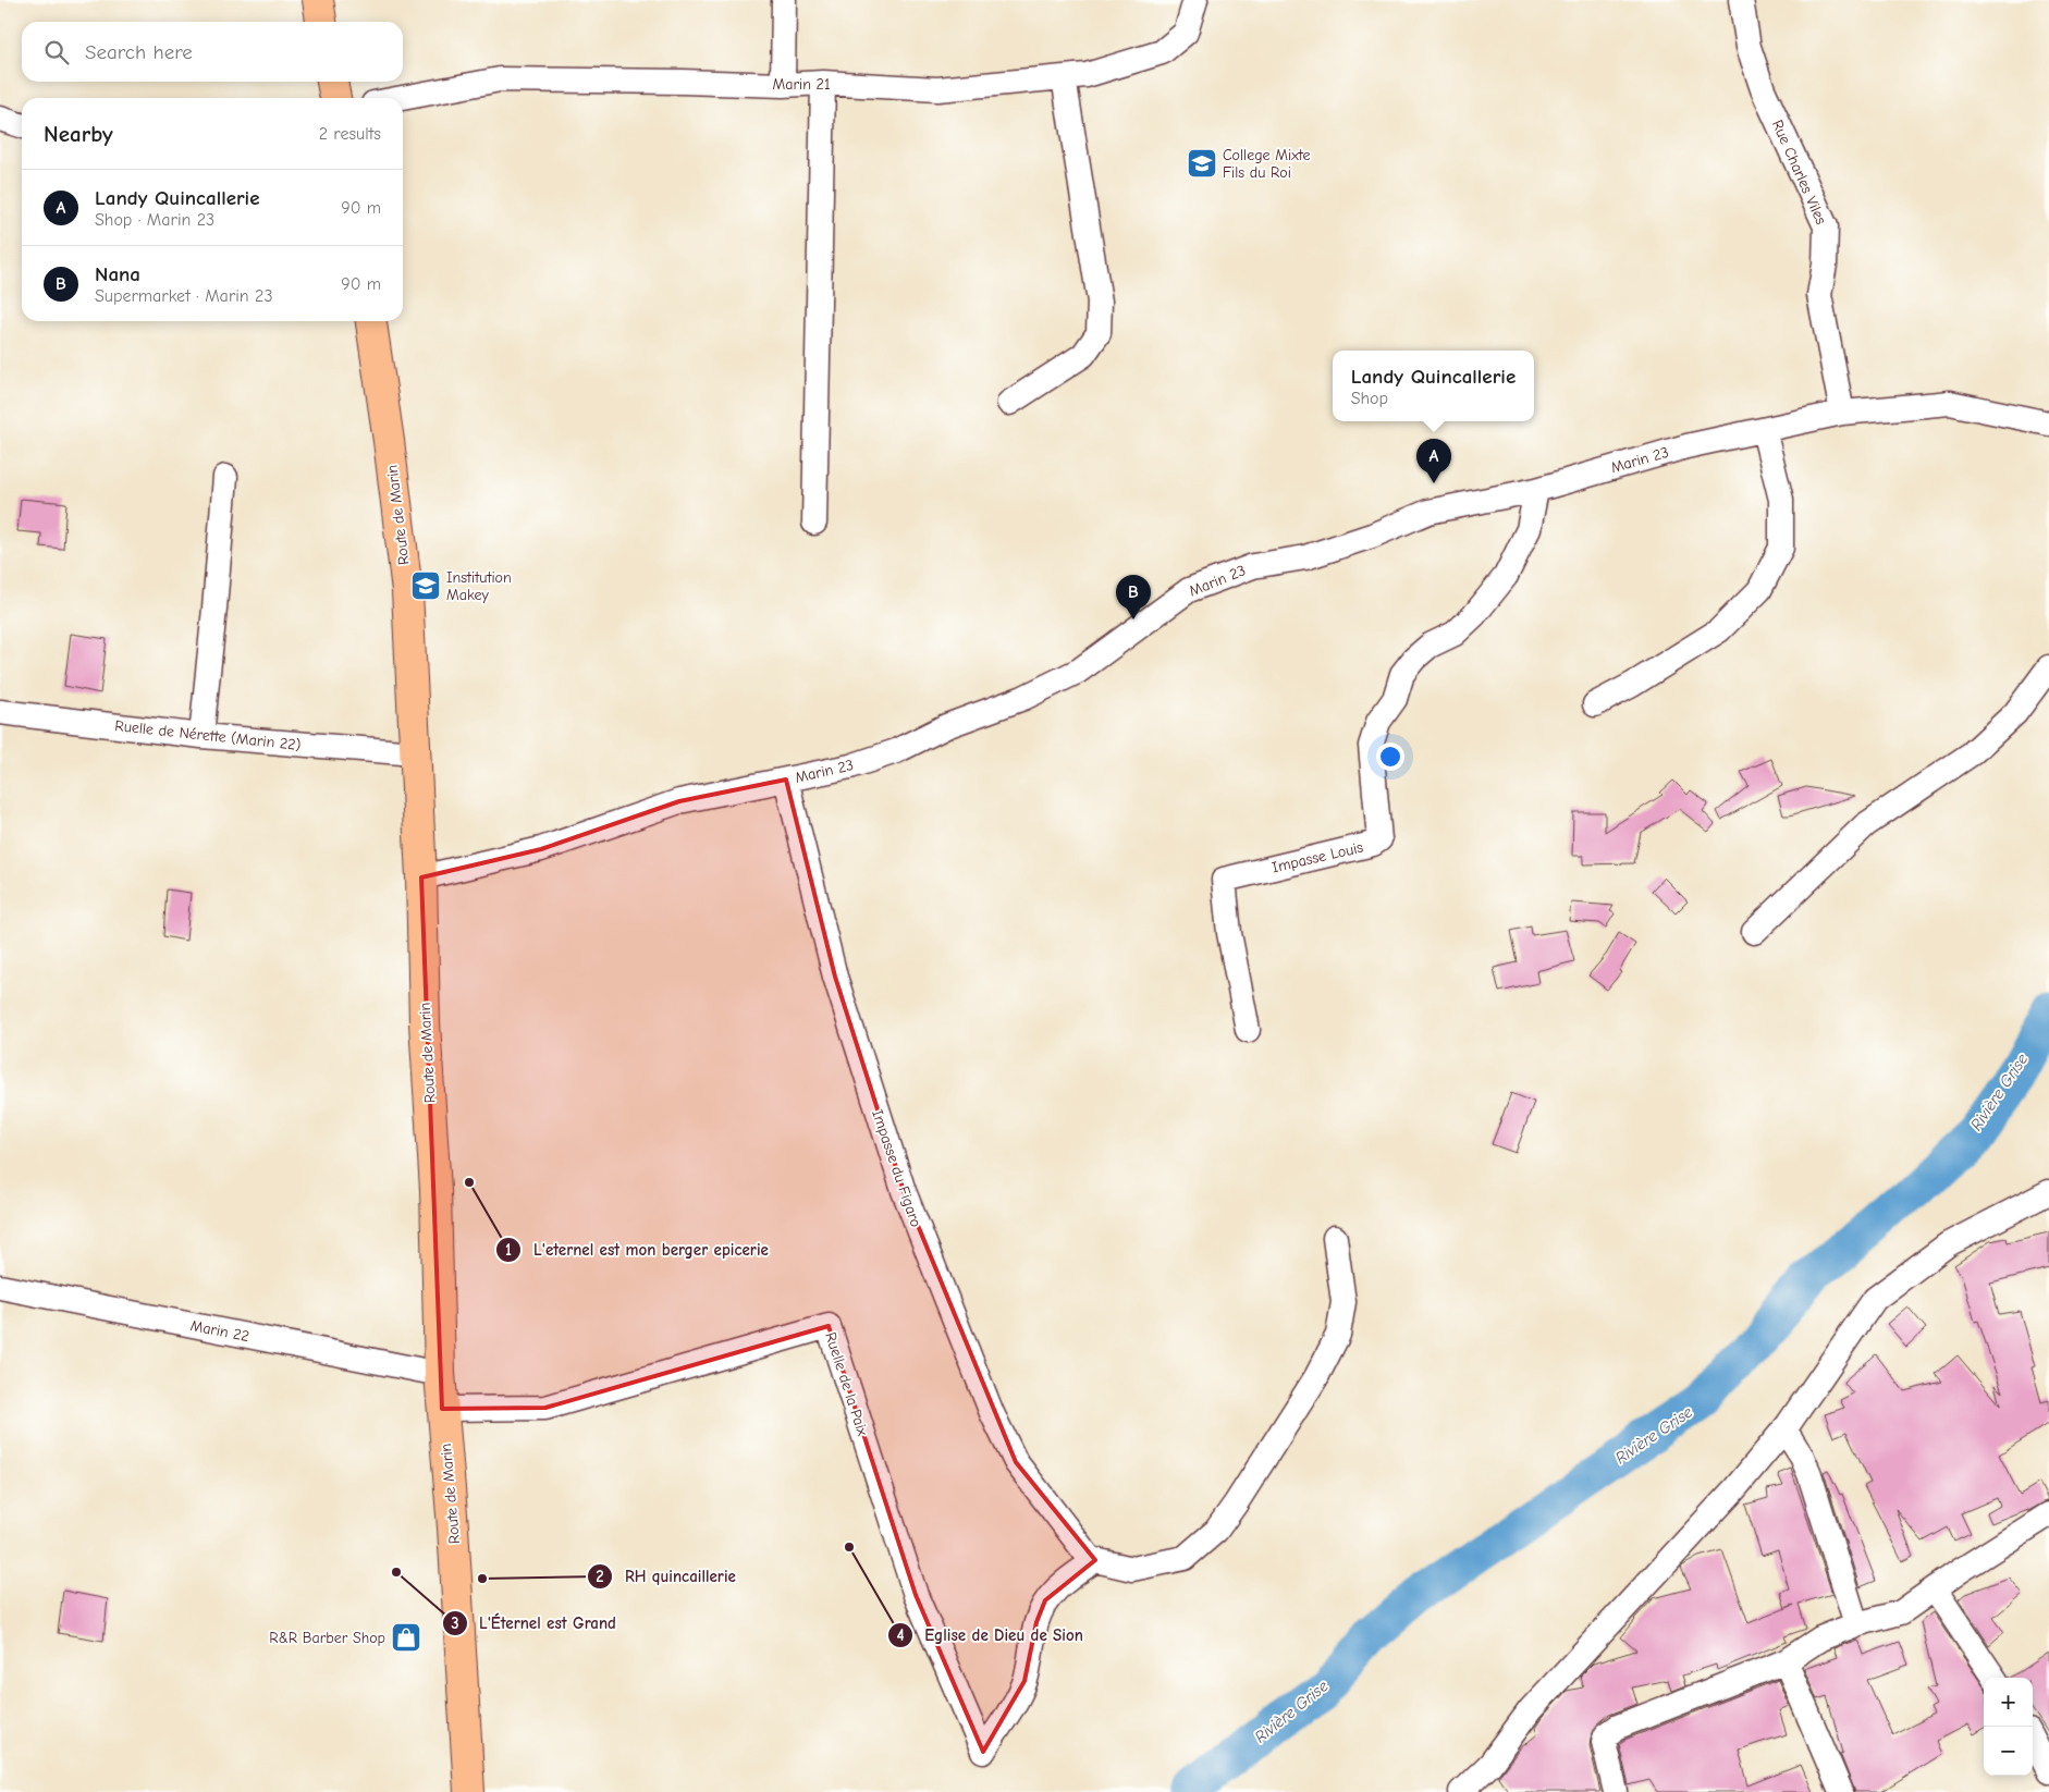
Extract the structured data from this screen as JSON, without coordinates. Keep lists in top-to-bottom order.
{
  "streets": {
    "main road": ["Route de Marin"],
    "street": [
      "Marin 21",
      "Rue Charles Viles",
      "Marin 23",
      "Ruelle de Nérette (Marin 22)",
      "Impasse Louis",
      "Impasse du Figaro",
      "Marin 22",
      "Ruelle de la Paix"
    ]
  },
  "crossings": [
    ["Rue Charles Viles", "Marin 23"],
    ["Marin 23", "Route de Marin"],
    ["Marin 23", "Impasse Louis"],
    ["Marin 23", "Impasse du Figaro"],
    ["Route de Marin", "Ruelle de Nérette (Marin 22)"],
    ["Route de Marin", "Marin 22"],
    ["Route de Marin", "Ruelle de la Paix"],
    ["Impasse du Figaro", "Ruelle de la Paix"]
  ],
  "water": ["Rivière Grise"],
  "places": {
    "school or university": ["College Mixte Fils du Roi", "Institution Makey"],
    "other": [
      "L'eternel est mon berger epicerie",
      "Eglise de Dieu de Sion",
      "L'Éternel est Grand",
      "RH quincaillerie"
    ],
    "shop": ["R&R Barber Shop"]
  },
  "page": {
    "search": "Search here",
    "heading": ["Nearby", "2 results"],
    "list": [
      {
        "mark": "A",
        "name": "Landy Quincallerie",
        "note": "Shop · Marin 23",
        "value": "90 m"
      },
      {
        "mark": "B",
        "name": "Nana",
        "note": "Supermarket · Marin 23",
        "value": "90 m"
      }
    ],
    "popup": ["Landy Quincallerie", "Shop"],
    "pins": ["A", "B"],
    "map_buttons": ["+", "−"]
  }
}
